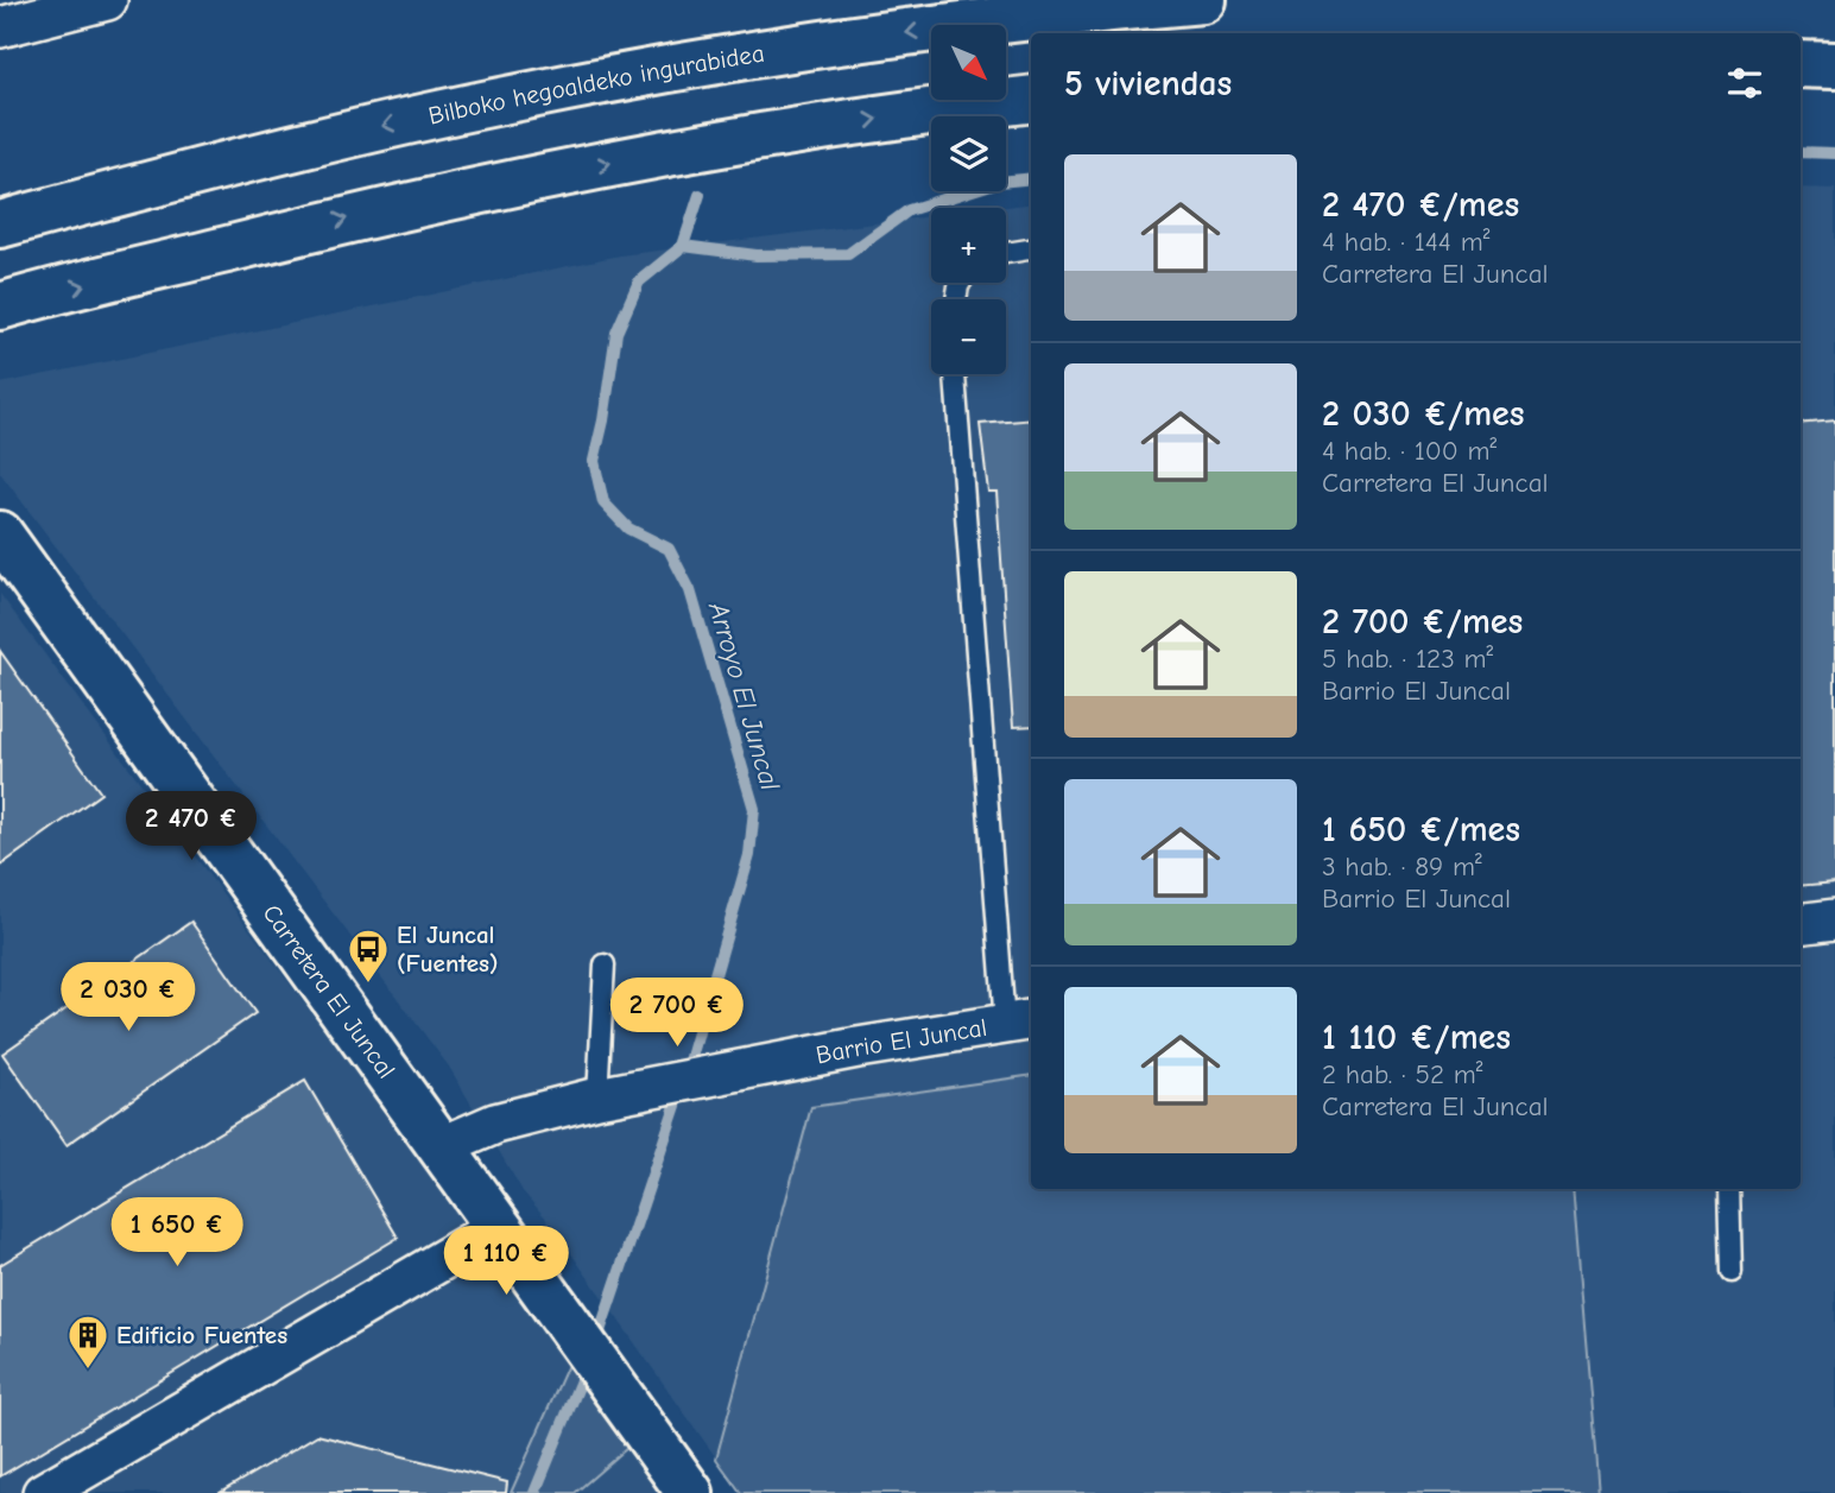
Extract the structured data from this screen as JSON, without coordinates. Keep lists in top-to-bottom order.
{
  "streets": {
    "main road": ["Bilboko hegoaldeko ingurabidea", "Carretera El Juncal"],
    "street": ["Barrio El Juncal"]
  },
  "crossings": [
    ["Carretera El Juncal", "Barrio El Juncal"]
  ],
  "water": ["Arroyo El Juncal"],
  "places": {
    "bus stop": ["El Juncal (Fuentes)"],
    "building": ["Edificio Fuentes"]
  },
  "north": "bottom right",
  "page": {
    "map_buttons": ["+", "−"],
    "heading": "5 viviendas",
    "list": [
      {
        "name": "2 470 €/mes",
        "note": "4 hab. · 144 m² · Carretera El Juncal"
      },
      {
        "name": "2 030 €/mes",
        "note": "4 hab. · 100 m² · Carretera El Juncal"
      },
      {
        "name": "2 700 €/mes",
        "note": "5 hab. · 123 m² · Barrio El Juncal"
      },
      {
        "name": "1 650 €/mes",
        "note": "3 hab. · 89 m² · Barrio El Juncal"
      },
      {
        "name": "1 110 €/mes",
        "note": "2 hab. · 52 m² · Carretera El Juncal"
      }
    ],
    "price": [
      "2 470 €",
      "2 030 €",
      "2 700 €",
      "1 650 €",
      "1 110 €"
    ]
  }
}
